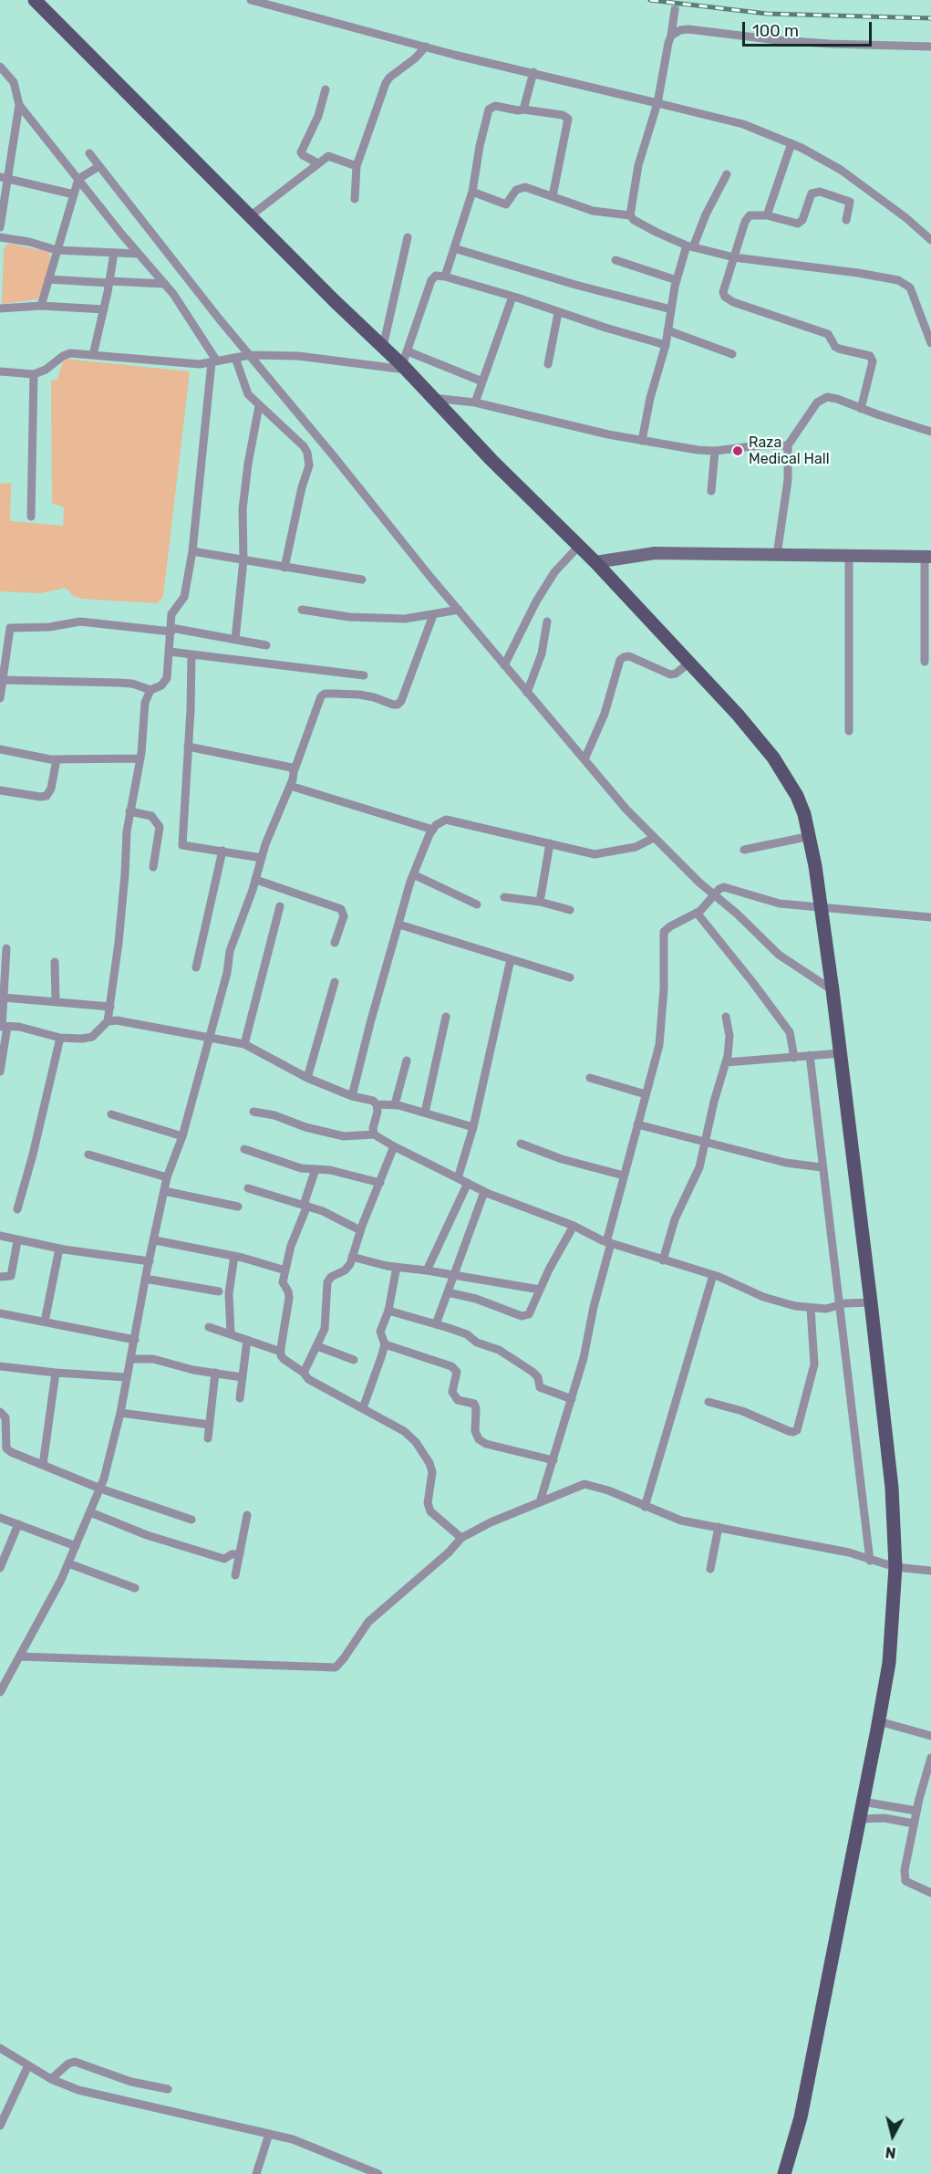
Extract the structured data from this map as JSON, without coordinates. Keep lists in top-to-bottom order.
{
  "places": ["Raza Medical Hall"],
  "scale_bar": "100 m",
  "north": "bottom"
}
